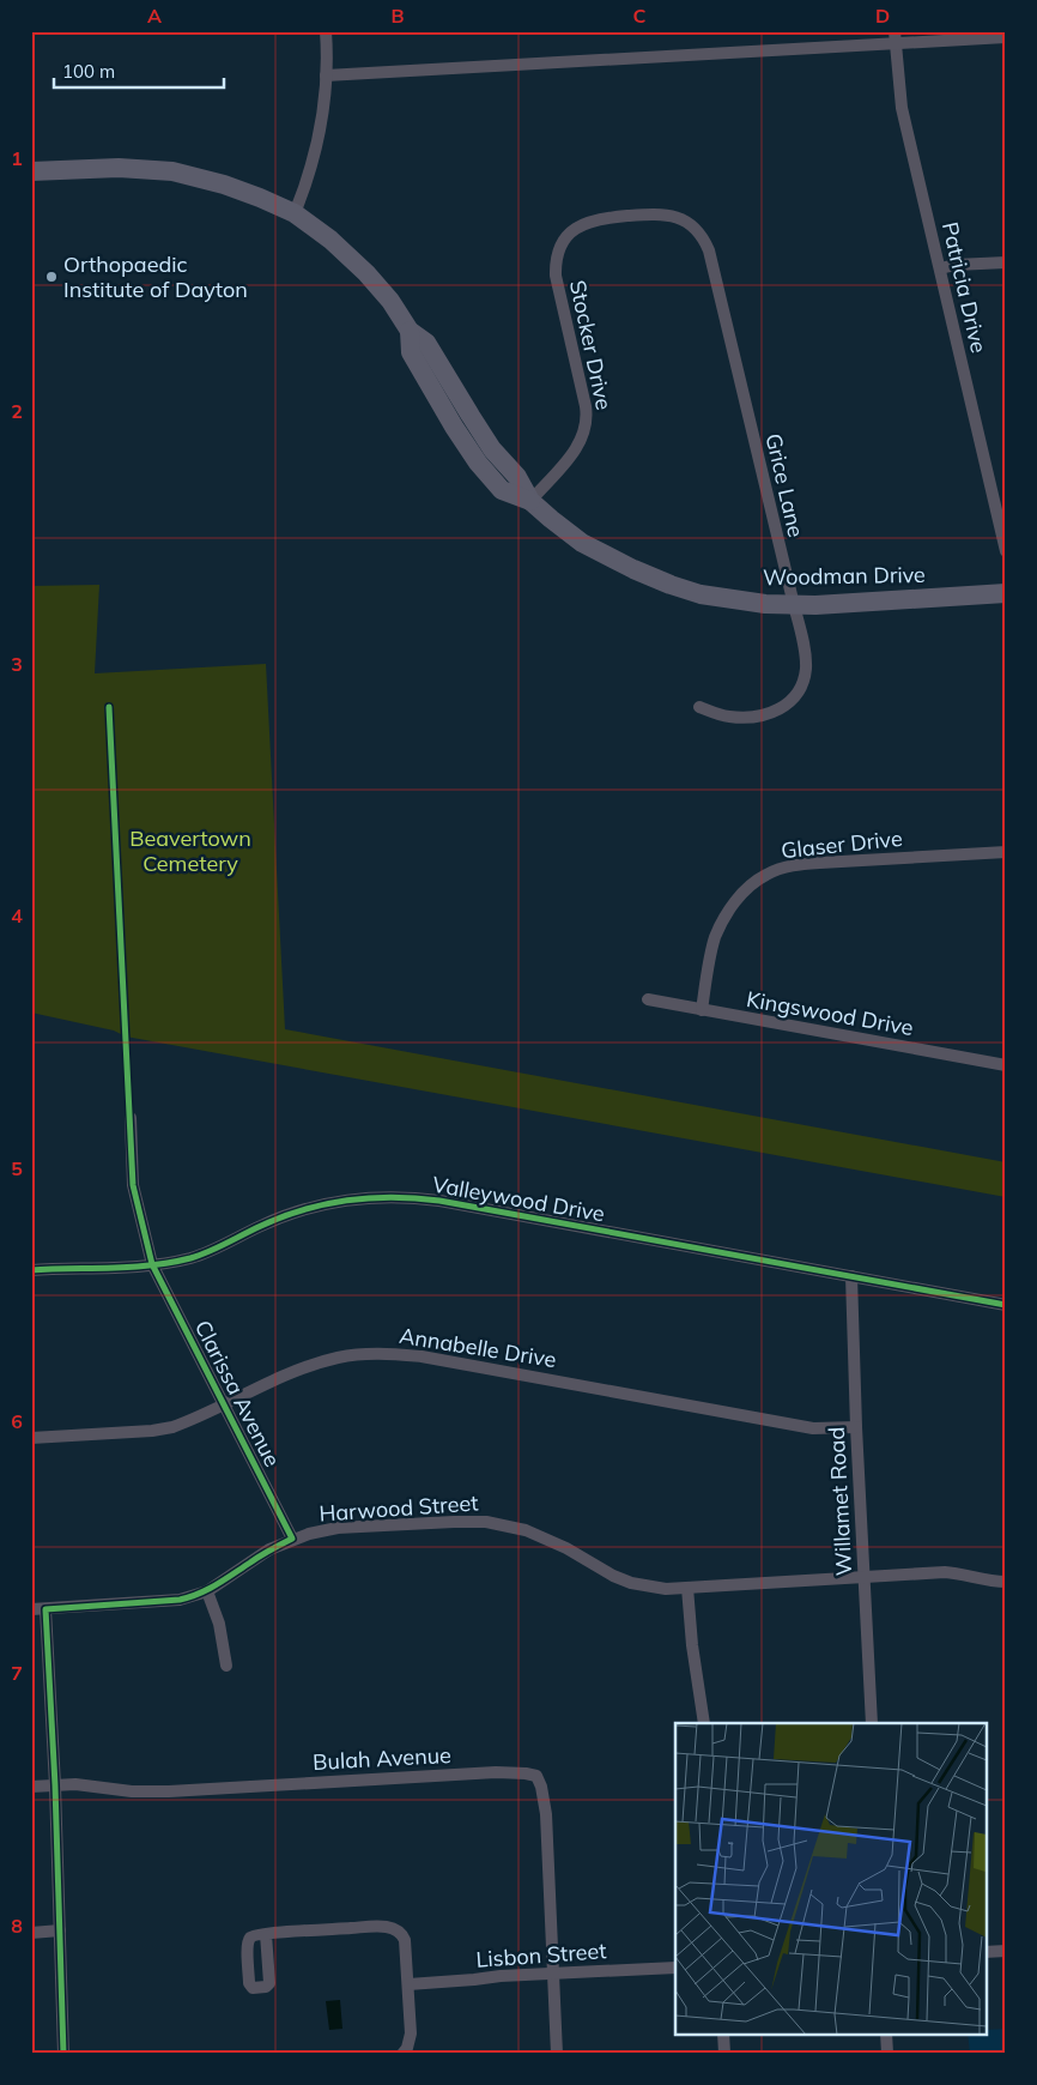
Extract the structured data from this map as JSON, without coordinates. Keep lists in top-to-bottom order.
{
  "streets": {
    "main road": ["Woodman Drive"],
    "street": [
      "Patricia Drive",
      "Stocker Drive",
      "Grice Lane",
      "Glaser Drive",
      "Kingswood Drive",
      "Valleywood Drive",
      "Annabelle Drive",
      "Clarissa Avenue",
      "Willamet Road",
      "Harwood Street",
      "Bulah Avenue",
      "Lisbon Street"
    ]
  },
  "crossings": [
    ["Stocker Drive", "Grice Lane"],
    ["Stocker Drive", "Woodman Drive"],
    ["Grice Lane", "Woodman Drive"],
    ["Glaser Drive", "Kingswood Drive"],
    ["Valleywood Drive", "Clarissa Avenue"],
    ["Valleywood Drive", "Willamet Road"],
    ["Annabelle Drive", "Clarissa Avenue"],
    ["Annabelle Drive", "Willamet Road"],
    ["Clarissa Avenue", "Harwood Street"],
    ["Willamet Road", "Harwood Street"],
    ["Bulah Avenue", "Lisbon Street"]
  ],
  "parks": ["Beavertown Cemetery"],
  "places": ["Orthopaedic Institute of Dayton"],
  "scale_bar": "100 m",
  "grid": {
    "columns": [
      "A",
      "B",
      "C",
      "D"
    ],
    "rows": [
      "1",
      "2",
      "3",
      "4",
      "5",
      "6",
      "7",
      "8"
    ]
  }
}
